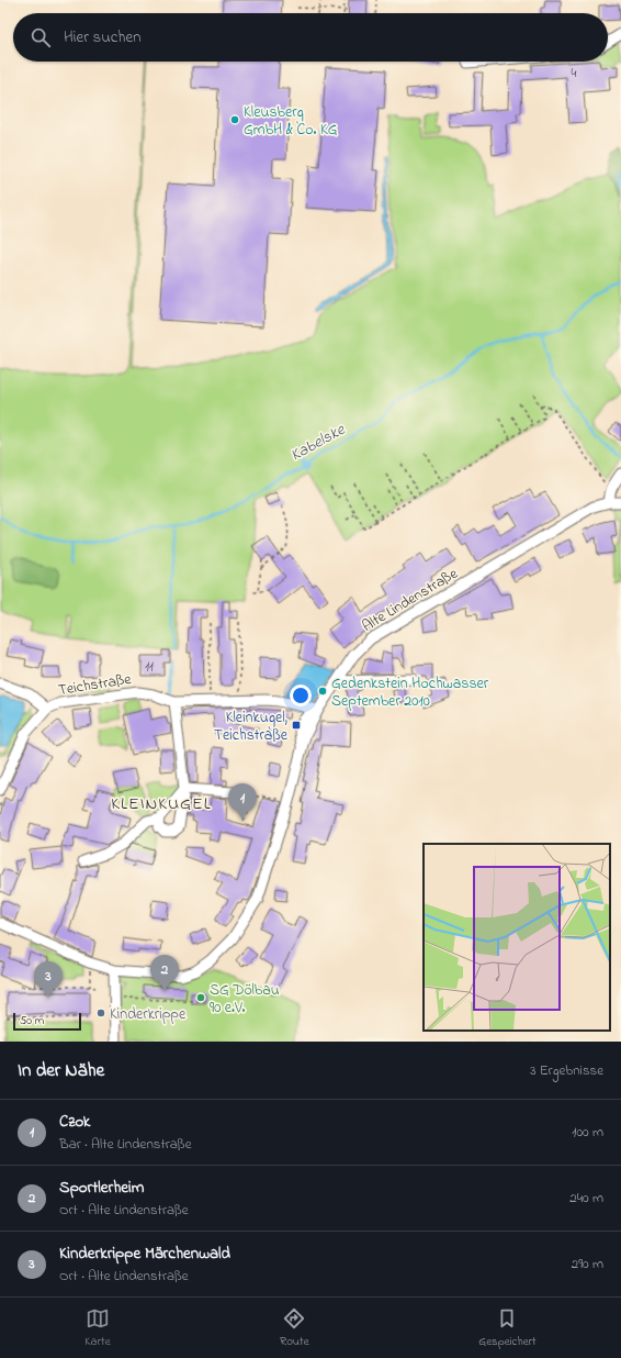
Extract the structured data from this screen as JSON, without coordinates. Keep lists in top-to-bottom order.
{
  "streets": {
    "street": ["Alte Lindenstraße", "Teichstraße"]
  },
  "crossings": [
    ["Alte Lindenstraße", "Teichstraße"]
  ],
  "districts": ["KLEINKUGEL"],
  "water": ["Kabelske"],
  "places": {
    "other": [
      "Kleusberg GmbH & Co. KG",
      "Gedenkstein Hochwasser September 2010",
      "SG Dölbau 90 e.V.",
      "Kinderkrippe"
    ],
    "transit": ["Kleinkugel, Teichstraße"]
  },
  "house_numbers": ["4", "11"],
  "scale_bar": "50 m",
  "page": {
    "search": "Hier suchen",
    "pins": ["1", "2", "3"],
    "scale": "50 m",
    "heading": ["In der Nähe", "3 Ergebnisse"],
    "list": [
      {
        "mark": "1",
        "name": "Czok",
        "note": "Bar · Alte Lindenstraße",
        "value": "100 m"
      },
      {
        "mark": "2",
        "name": "Sportlerheim",
        "note": "Ort · Alte Lindenstraße",
        "value": "240 m"
      },
      {
        "mark": "3",
        "name": "Kinderkrippe Märchenwald",
        "note": "Ort · Alte Lindenstraße",
        "value": "290 m"
      }
    ],
    "nav": ["Karte", "Route", "Gespeichert"]
  }
}
